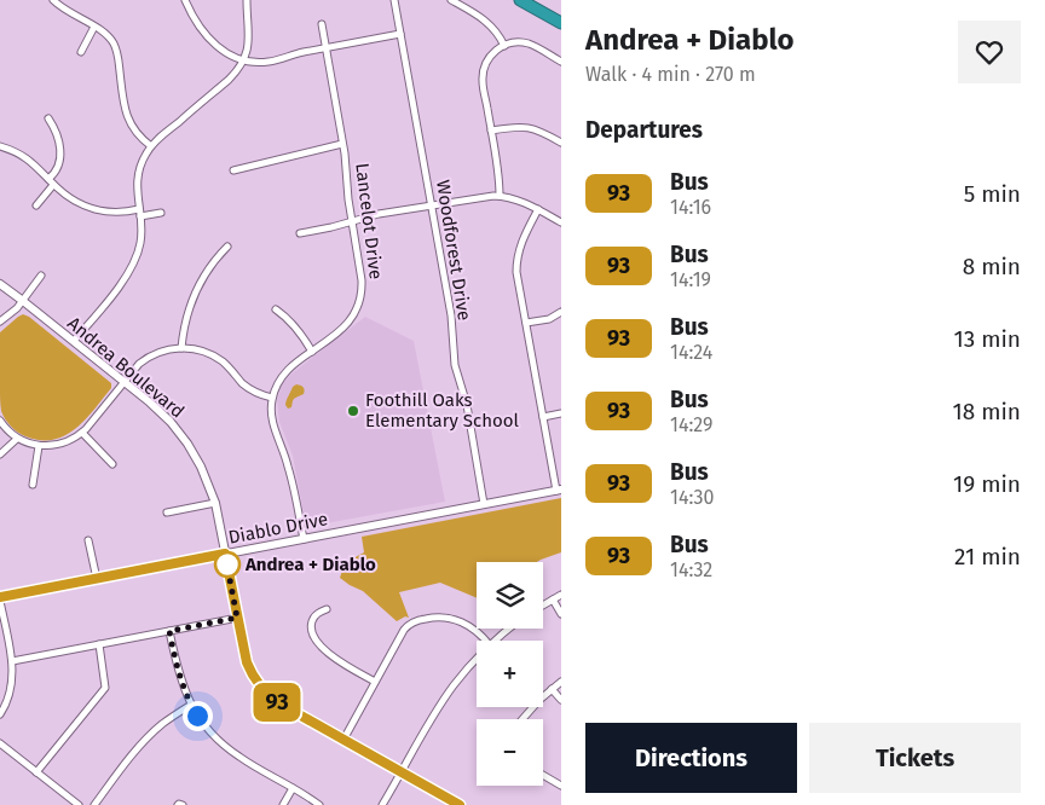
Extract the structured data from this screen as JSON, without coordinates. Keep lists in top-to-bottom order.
{
  "streets": {
    "street": [
      "Lancelot Drive",
      "Woodforest Drive",
      "Andrea Boulevard",
      "Diablo Drive"
    ]
  },
  "crossings": [
    ["Woodforest Drive", "Diablo Drive"],
    ["Andrea Boulevard", "Diablo Drive"]
  ],
  "places": ["Foothill Oaks Elementary School", "Andrea + Diablo"],
  "lines": ["bus line 93"],
  "page": {
    "on_map": "93",
    "heading": [
      ["Andrea + Diablo", "Walk · 4 min · 270 m"],
      "Departures"
    ],
    "list": [
      {
        "mark": "93",
        "name": "Bus",
        "note": "14:16",
        "value": "5 min"
      },
      {
        "mark": "93",
        "name": "Bus",
        "note": "14:19",
        "value": "8 min"
      },
      {
        "mark": "93",
        "name": "Bus",
        "note": "14:24",
        "value": "13 min"
      },
      {
        "mark": "93",
        "name": "Bus",
        "note": "14:29",
        "value": "18 min"
      },
      {
        "mark": "93",
        "name": "Bus",
        "note": "14:30",
        "value": "19 min"
      },
      {
        "mark": "93",
        "name": "Bus",
        "note": "14:32",
        "value": "21 min"
      }
    ],
    "map_buttons": ["+", "−"],
    "buttons": ["Directions", "Tickets"]
  }
}
